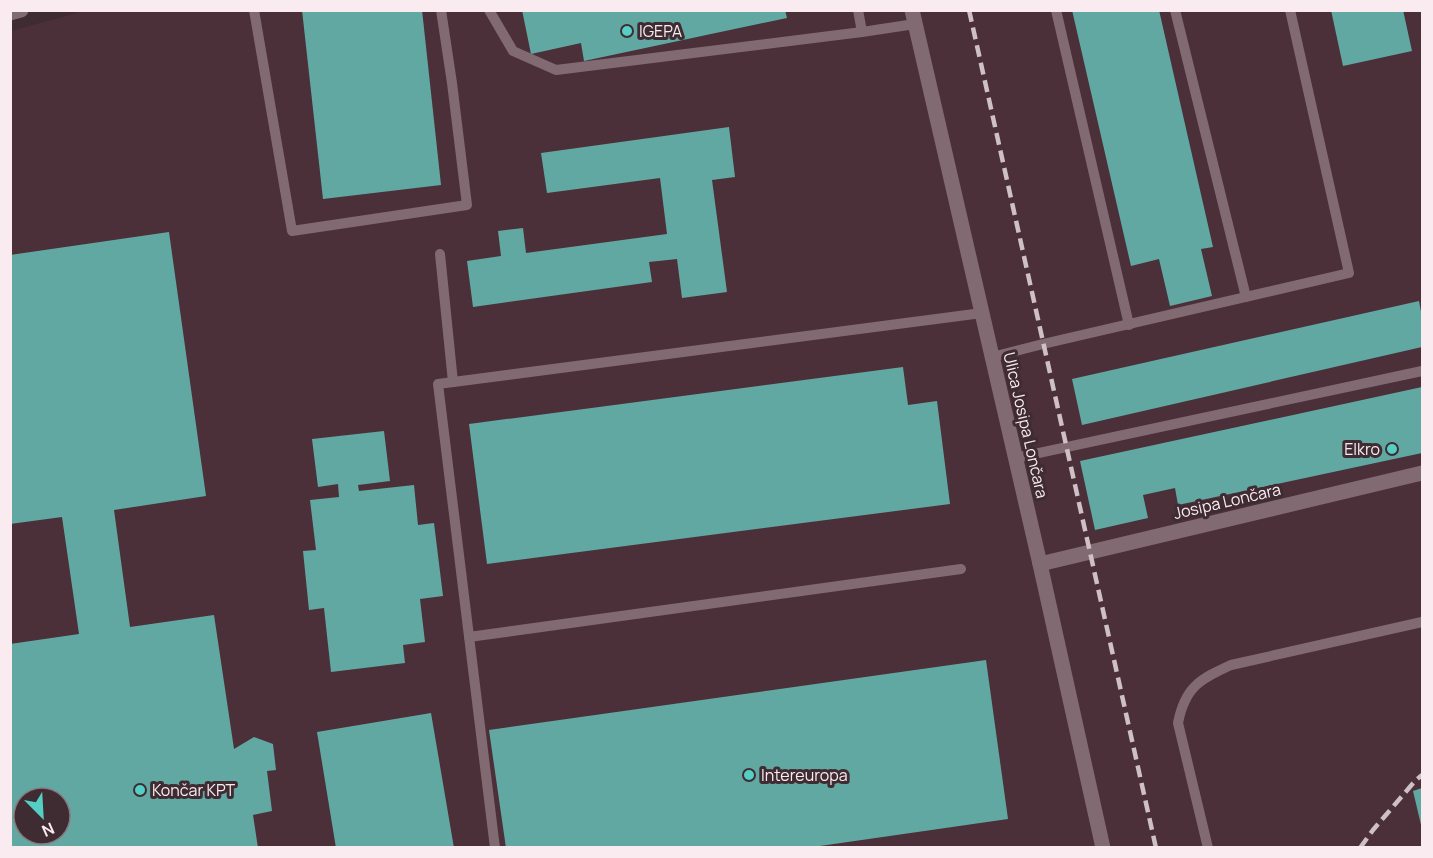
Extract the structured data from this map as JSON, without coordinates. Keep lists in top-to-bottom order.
{
  "streets": {
    "street": ["Ulica Josipa Lončara", "Josipa Lončara"]
  },
  "crossings": [
    ["Ulica Josipa Lončara", "Josipa Lončara"]
  ],
  "places": [
    "IGEPA",
    "Elkro",
    "Intereuropa",
    "Končar KPT"
  ],
  "north": "bottom right"
}
